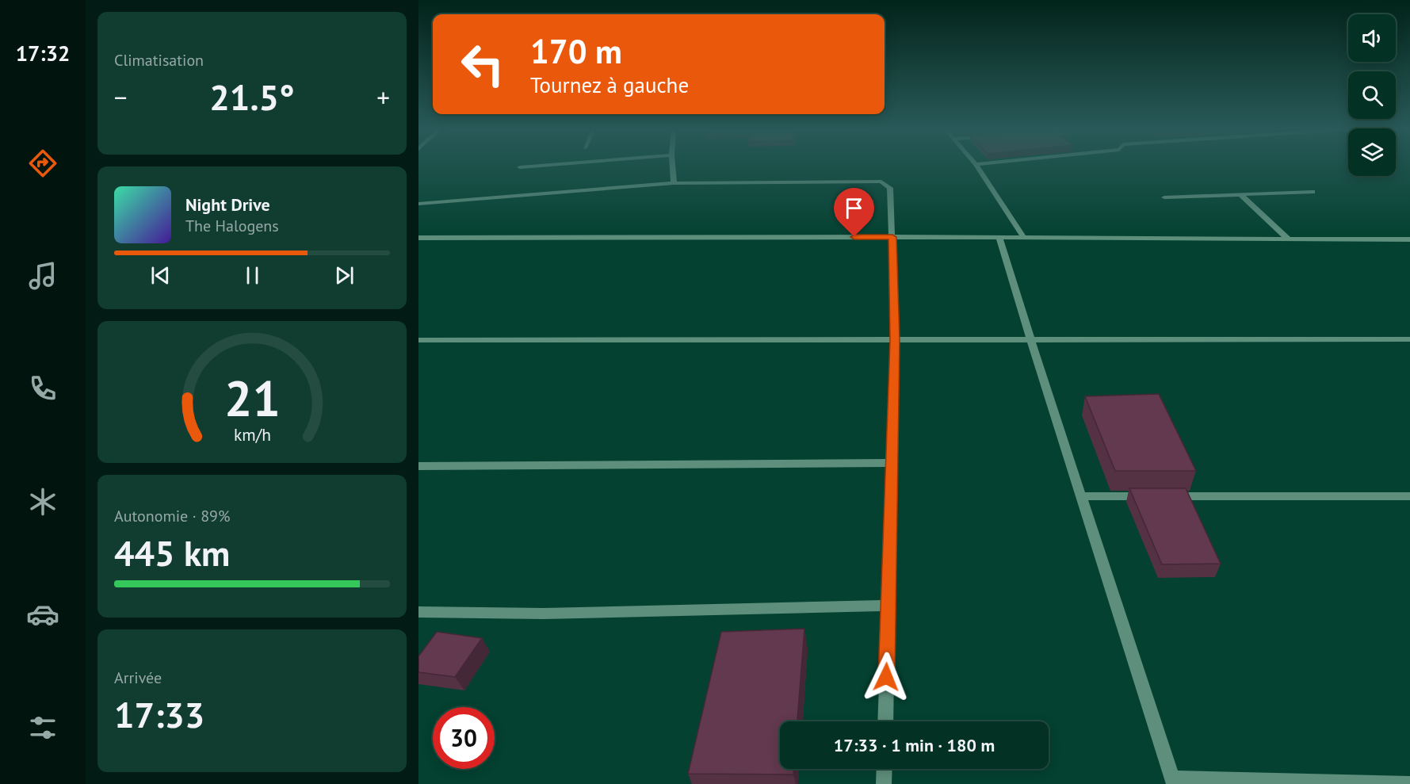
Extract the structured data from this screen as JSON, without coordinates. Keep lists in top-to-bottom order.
{
  "page": {
    "tabs": "17:32",
    "tile": [
      "Climatisation",
      ["Autonomie · 89%", "445 km"],
      ["Arrivée", "17:33"]
    ],
    "turn": ["170 m", "Tournez à gauche"],
    "heat": ["−", "21.5°", "+"],
    "song": ["Night Drive", "The Halogens"],
    "limit": "30",
    "trip": "17:33 · 1 min · 180 m",
    "gauge": ["21", "km/h"]
  }
}
